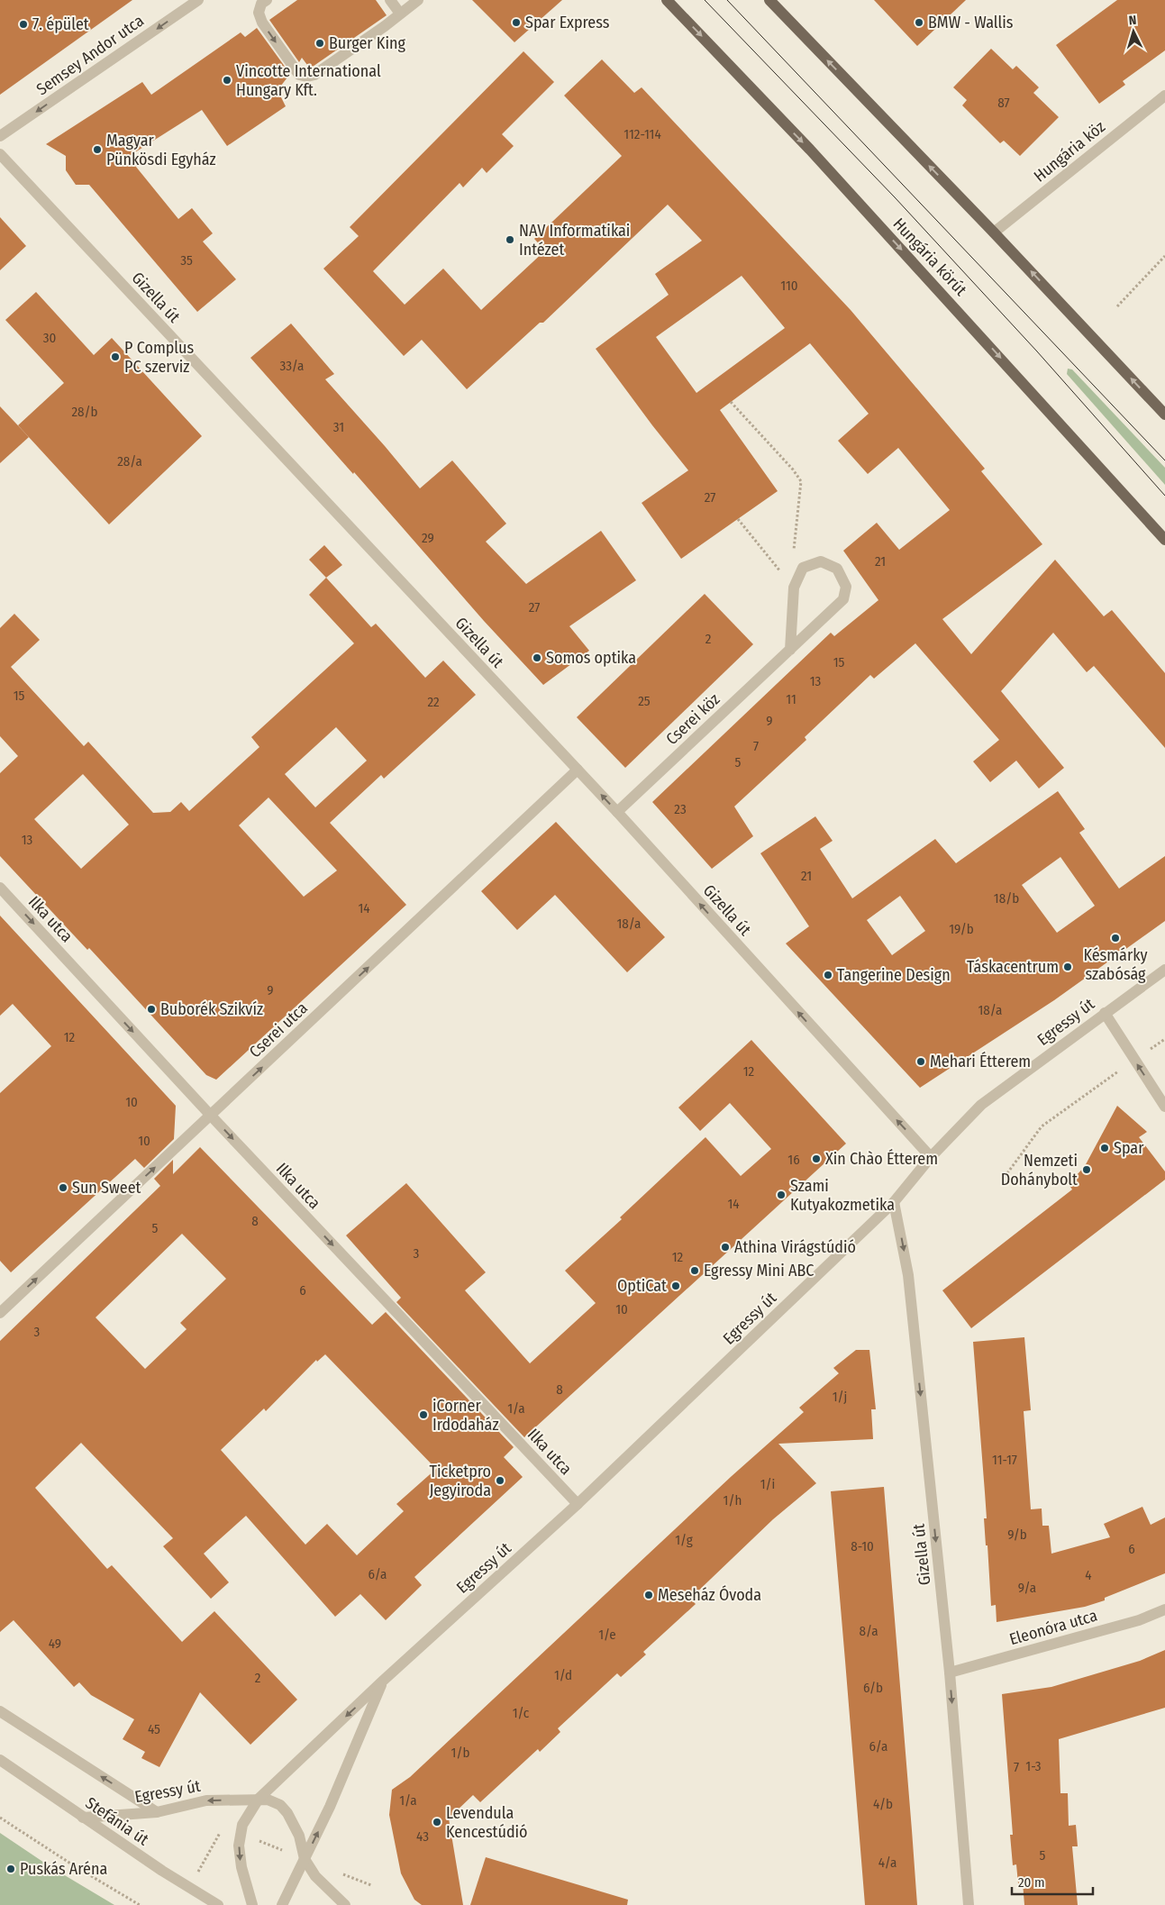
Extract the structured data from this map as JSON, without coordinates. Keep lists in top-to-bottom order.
{
  "streets": {
    "main road": ["Hungária körút"],
    "street": [
      "Semsey Andor utca",
      "Hungária köz",
      "Gizella út",
      "Cserei köz",
      "Ilka utca",
      "Egressy út",
      "Cserei utca",
      "Eleonóra utca",
      "Stefánia út"
    ]
  },
  "crossings": [
    ["Gizella út", "Cserei köz"],
    ["Gizella út", "Egressy út"],
    ["Gizella út", "Cserei utca"],
    ["Gizella út", "Eleonóra utca"],
    ["Ilka utca", "Egressy út"],
    ["Ilka utca", "Cserei utca"],
    ["Egressy út", "Stefánia út"]
  ],
  "one_way": ["Semsey Andor utca", "Ilka utca", "Cserei utca"],
  "places": [
    "Spar Express",
    "BMW - Wallis",
    "7. épület",
    "Burger King",
    "Vincotte International Hungary Kft.",
    "Magyar Pünkösdi Egyház",
    "NAV Informatikai Intézet",
    "P Complus PC szerviz",
    "Somos optika",
    "Késmárky szabóság",
    "Táskacentrum",
    "Tangerine Design",
    "Buborék Szikvíz",
    "Mehari Étterem",
    "Spar",
    "Xin Chào Étterem",
    "Nemzeti Dohánybolt",
    "Sun Sweet",
    "Szami Kutyakozmetika",
    "Athina Virágstúdió",
    "Egressy Mini ABC",
    "OptiCat",
    "iCorner Irdodaház",
    "Ticketpro Jegyiroda",
    "Meseház Óvoda",
    "Levendula Kencestúdió",
    "Puskás Aréna"
  ],
  "house_numbers": [
    "87",
    "112-114",
    "35",
    "110",
    "30",
    "33/a",
    "28/b",
    "31",
    "28/a",
    "27",
    "29",
    "21",
    "27",
    "2",
    "15",
    "13",
    "15",
    "11",
    "25",
    "22",
    "9",
    "7",
    "5",
    "23",
    "13",
    "21",
    "18/b",
    "14",
    "18/a",
    "19/b",
    "9",
    "18/a",
    "12",
    "12",
    "10",
    "10",
    "16",
    "14",
    "8",
    "5",
    "3",
    "12",
    "6",
    "10",
    "3",
    "8",
    "1/j",
    "1/a",
    "11-17",
    "1/i",
    "1/h",
    "9/b",
    "1/g",
    "8-10",
    "6",
    "6/a",
    "4",
    "9/a",
    "8/a",
    "1/e",
    "49",
    "1/d",
    "2",
    "6/b",
    "1/c",
    "45",
    "6/a",
    "1/b",
    "1-3",
    "7",
    "1/a",
    "4/b",
    "43",
    "5",
    "4/a"
  ],
  "scale_bar": "20 m",
  "north": "top"
}
